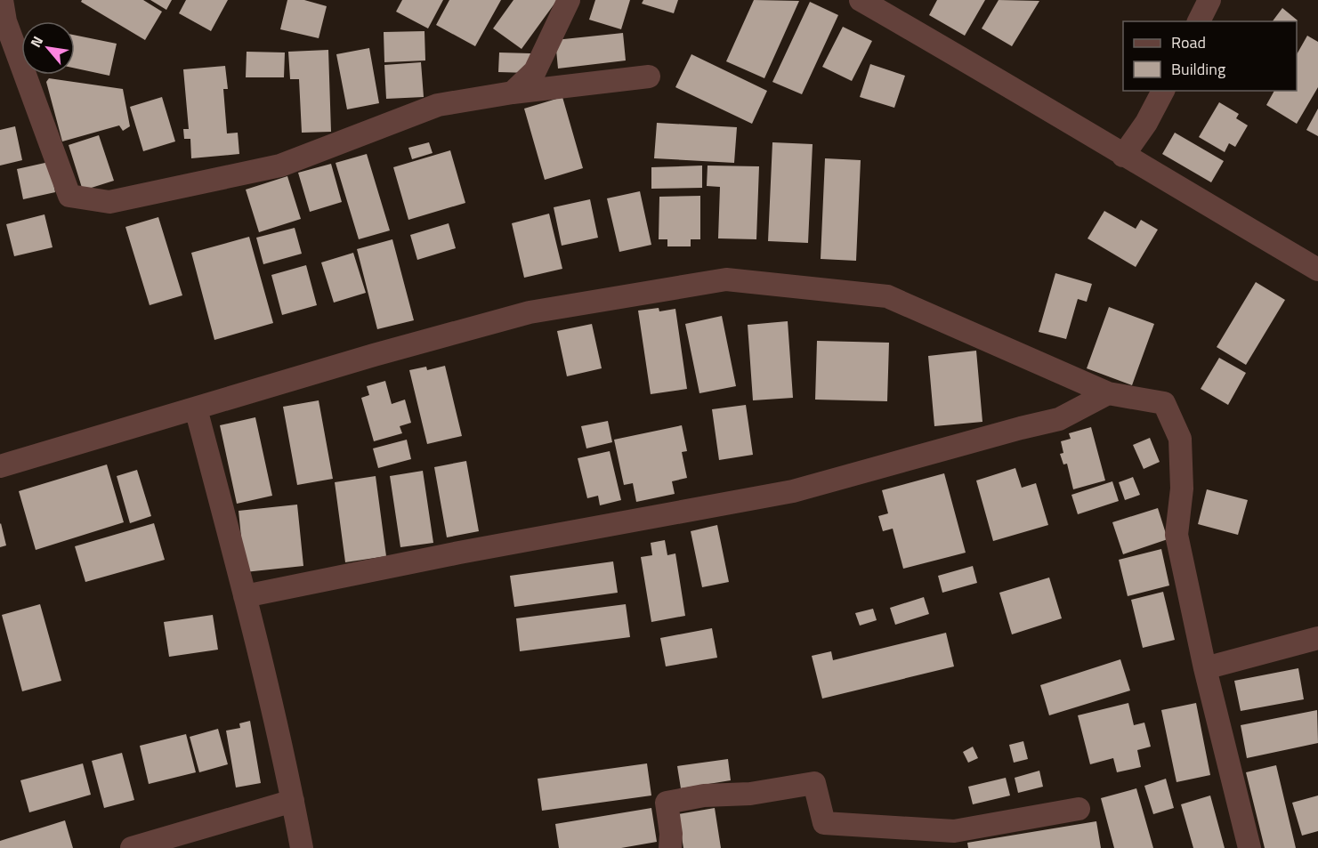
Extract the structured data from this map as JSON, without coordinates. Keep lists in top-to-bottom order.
{
  "legend": ["Road", "Building"],
  "north": "top left"
}
